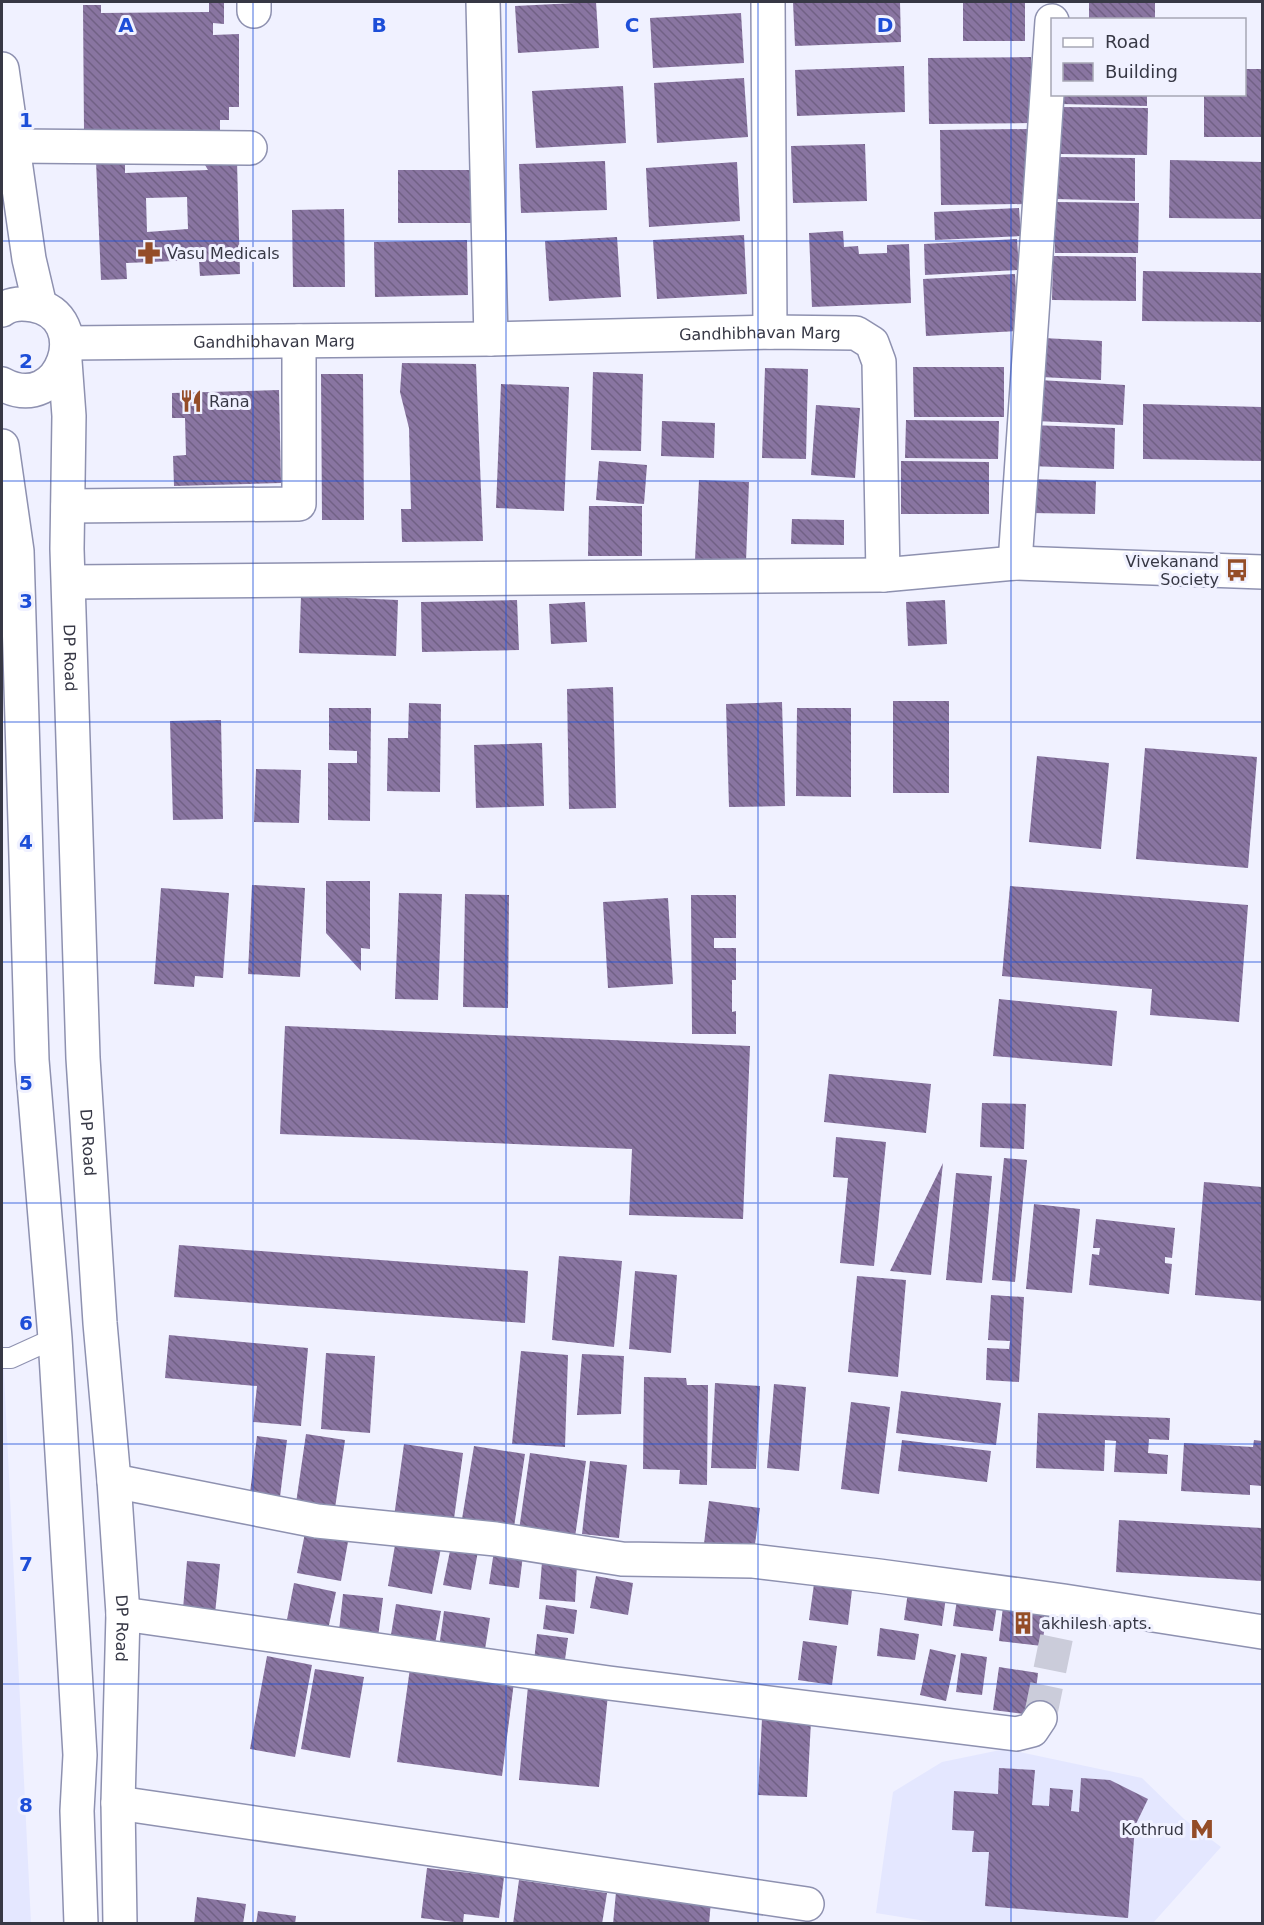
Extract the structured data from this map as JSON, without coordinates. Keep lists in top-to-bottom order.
{
  "streets": {
    "street": ["Gandhibhavan Marg", "DP Road"]
  },
  "crossings": [
    ["Gandhibhavan Marg", "DP Road"]
  ],
  "places": {
    "pharmacy": ["Vasu Medicals"],
    "restaurant": ["Rana"],
    "bus stop": ["Vivekanand Society"],
    "building": ["akhilesh apts."],
    "metro station": ["Kothrud"]
  },
  "legend": ["Road", "Building"],
  "grid": {
    "columns": [
      "A",
      "B",
      "C",
      "D"
    ],
    "rows": [
      "1",
      "2",
      "3",
      "4",
      "5",
      "6",
      "7",
      "8"
    ]
  }
}
